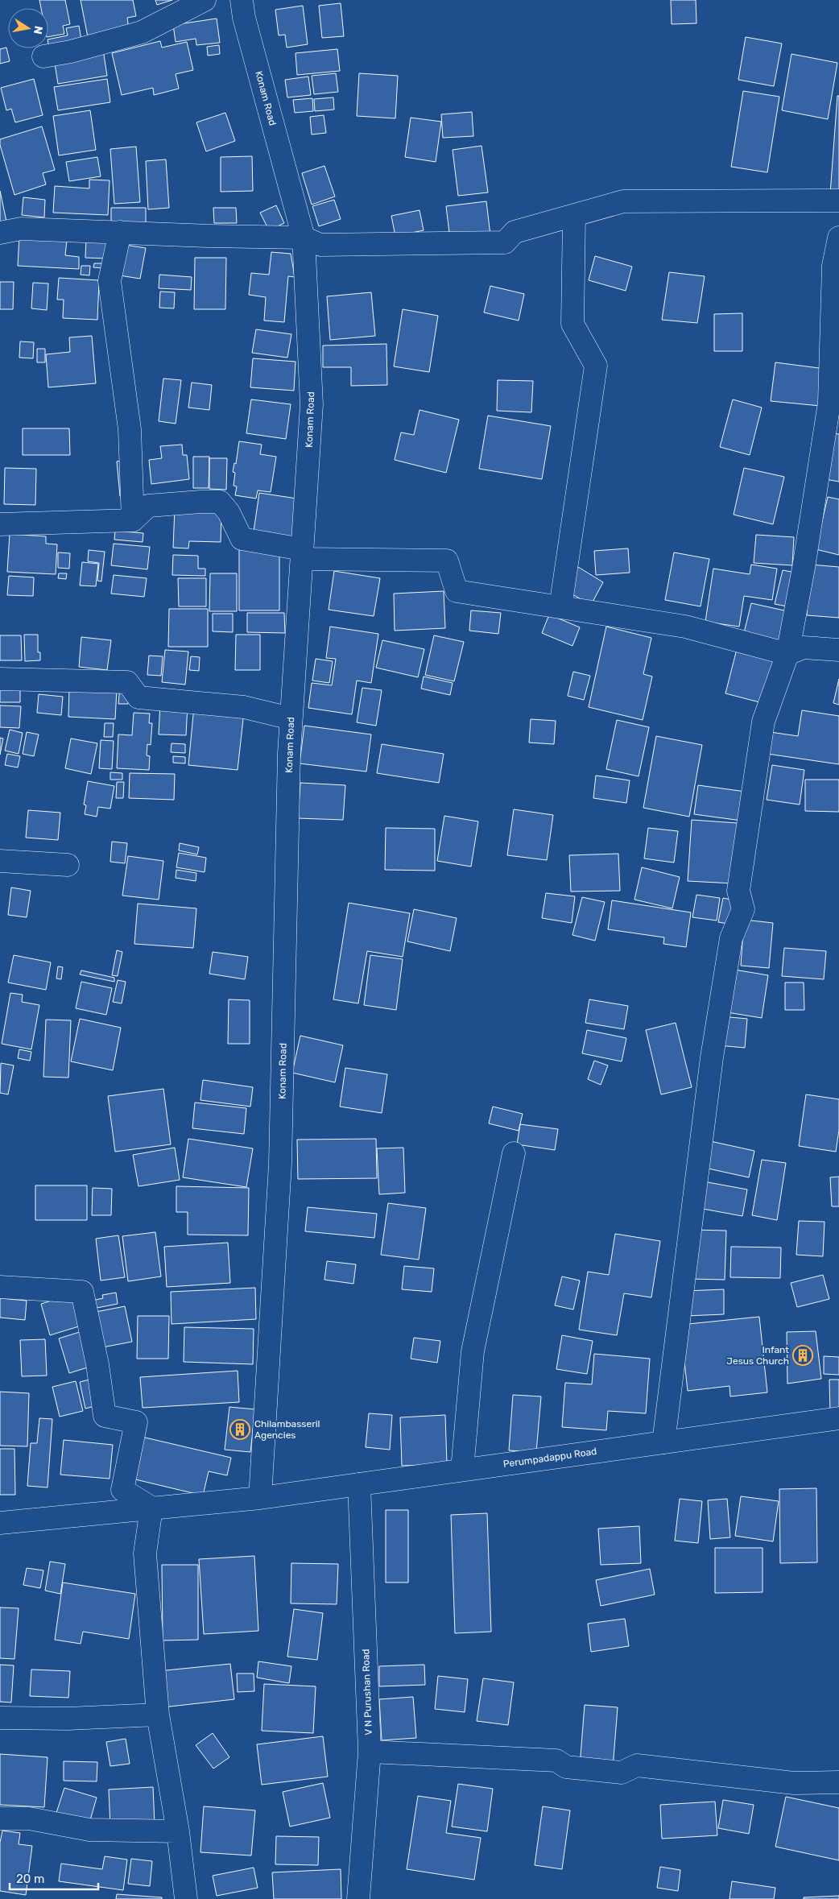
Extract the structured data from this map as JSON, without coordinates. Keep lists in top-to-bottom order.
{
  "streets": {
    "street": ["Konam Road", "Perumpadappu Road", "V N Purushan Road"]
  },
  "crossings": [
    ["Konam Road", "Perumpadappu Road"],
    ["Perumpadappu Road", "V N Purushan Road"]
  ],
  "places": {
    "building": ["Infant Jesus Church", "Chilambasseril Agencies"]
  },
  "scale_bar": "20 m",
  "north": "right"
}
